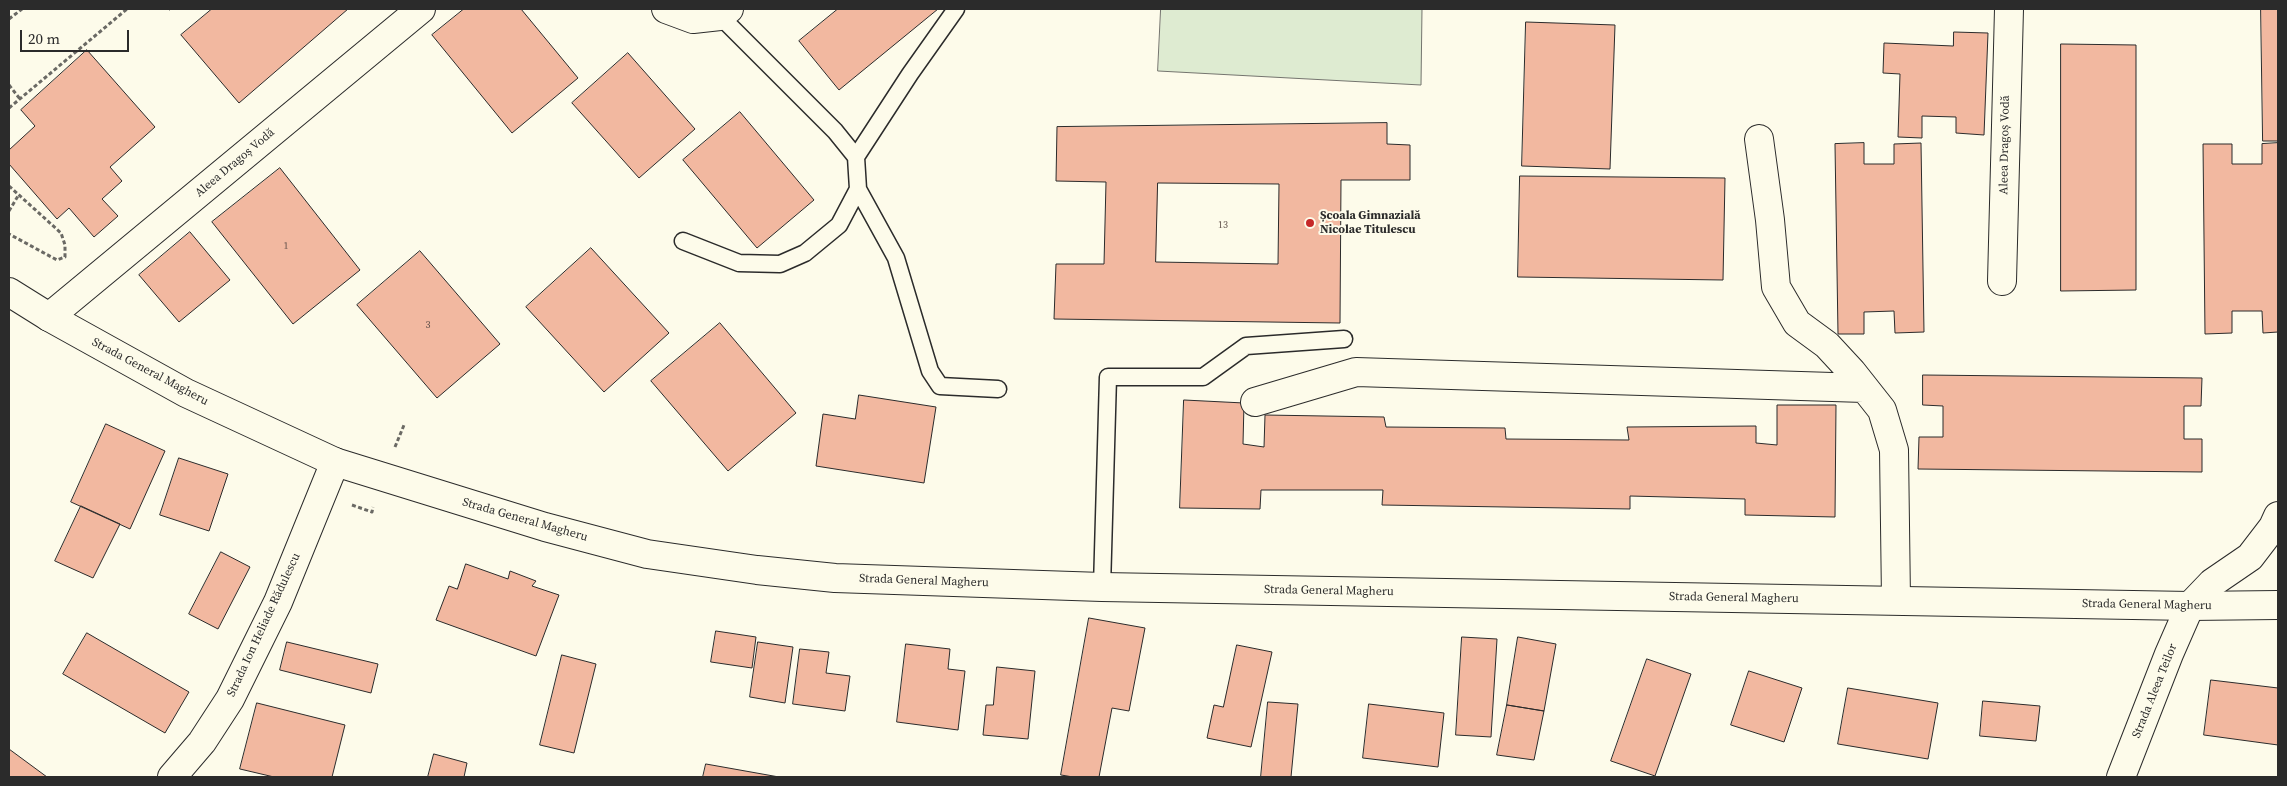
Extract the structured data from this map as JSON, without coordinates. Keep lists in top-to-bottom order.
{
  "streets": {
    "street": [
      "Aleea Dragoș Vodă",
      "Strada General Magheru",
      "Strada Ion Heliade Rădulescu",
      "Strada Aleea Teilor"
    ]
  },
  "crossings": [
    ["Aleea Dragoș Vodă", "Strada General Magheru"],
    ["Strada General Magheru", "Strada Ion Heliade Rădulescu"],
    ["Strada General Magheru", "Strada Aleea Teilor"]
  ],
  "places": ["Școala Gimnazială Nicolae Titulescu"],
  "house_numbers": ["13", "1", "3"],
  "scale_bar": "20 m"
}
